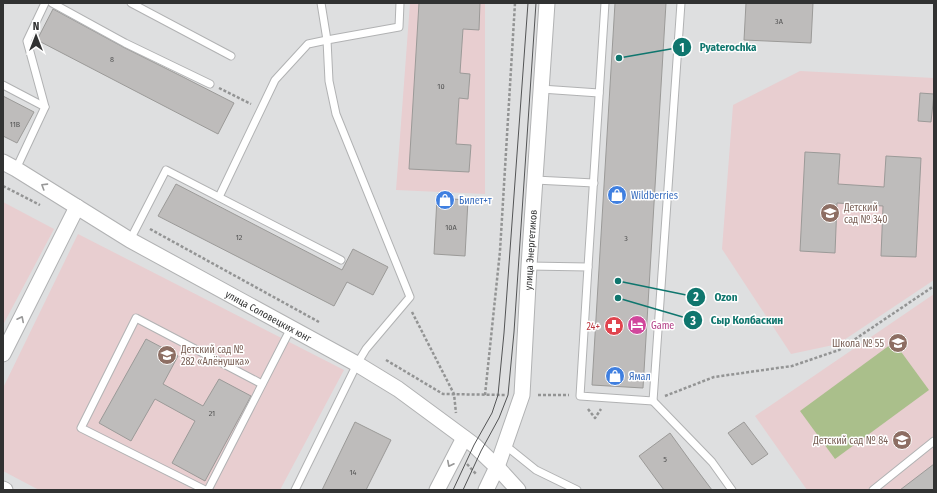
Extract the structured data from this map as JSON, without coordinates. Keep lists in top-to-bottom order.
{
  "streets": {
    "street": ["улица Энергетиков", "улица Соловецких юнг"]
  },
  "crossings": [
    ["улица Энергетиков", "улица Соловецких юнг"]
  ],
  "places": {
    "other": ["Pyaterochka", "Ozon", "Сыр Колбаскин"],
    "shop": ["Wildberries", "Билет+т", "Ямал"],
    "school or university": [
      "Детский сад № 340",
      "Школа № 55",
      "Детский сад № 282 «Алёнушка»",
      "Детский сад № 84"
    ],
    "hotel": ["Game"],
    "pharmacy": ["24+"]
  },
  "house_numbers": [
    "3А",
    "8",
    "10",
    "11В",
    "10А",
    "12",
    "3",
    "21",
    "5",
    "14"
  ],
  "north": "top"
}
